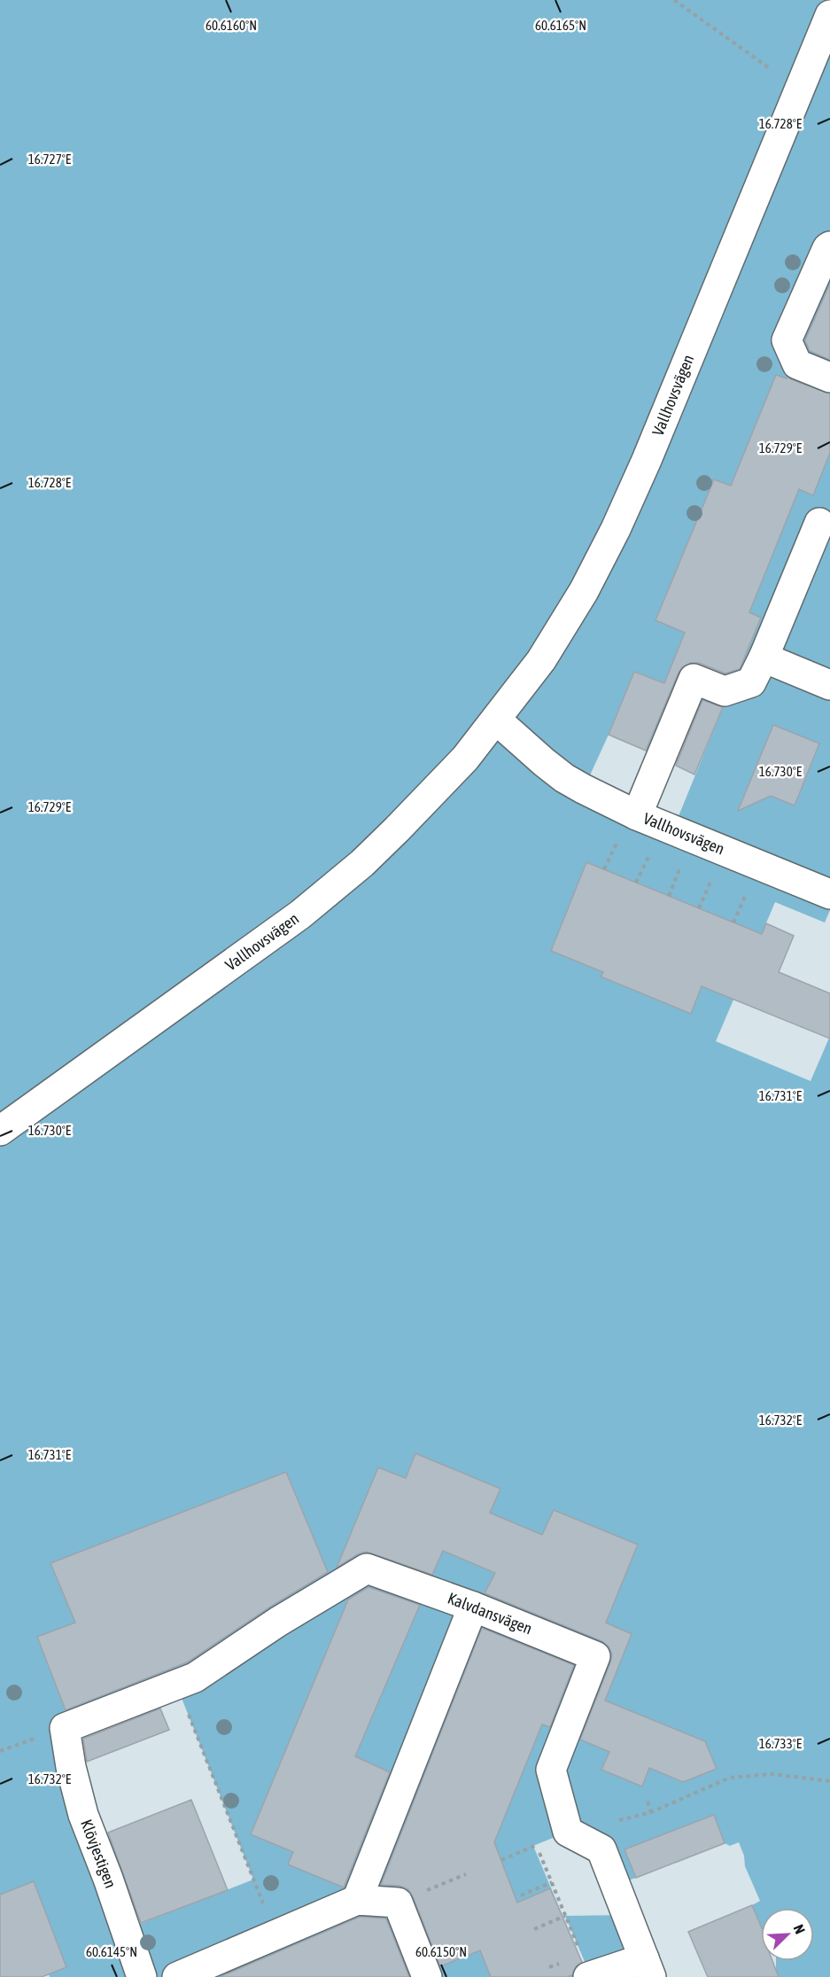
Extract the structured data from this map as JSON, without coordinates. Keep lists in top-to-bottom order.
{
  "streets": {
    "street": ["Vallhovsvägen", "Kalvdansvägen", "Klövjestigen"]
  },
  "crossings": [
    ["Kalvdansvägen", "Klövjestigen"]
  ],
  "north": "top right",
  "coordinates": [
    "60.6165°N",
    "60.6160°N",
    "16.728°E",
    "16.727°E",
    "16.729°E",
    "16.730°E",
    "16.731°E",
    "16.732°E",
    "16.733°E",
    "60.6145°N",
    "60.6150°N"
  ]
}
